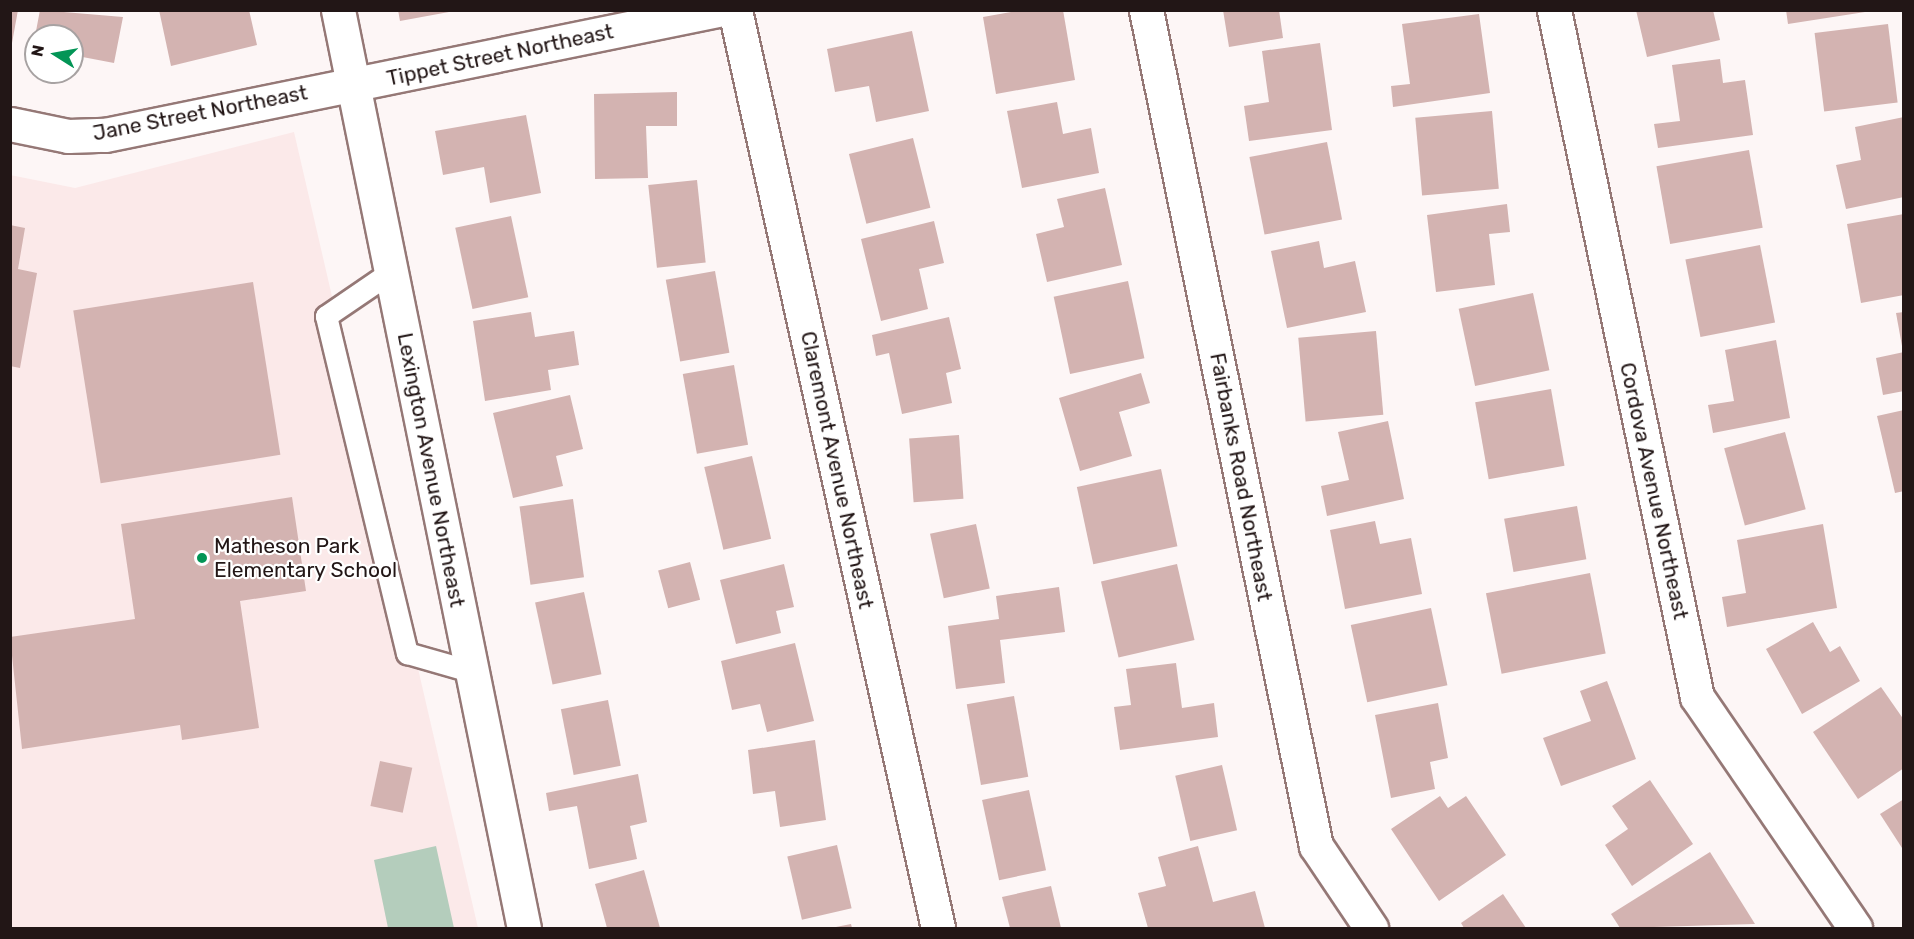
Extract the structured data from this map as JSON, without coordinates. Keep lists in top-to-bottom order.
{
  "streets": {
    "street": [
      "Tippet Street Northeast",
      "Jane Street Northeast",
      "Lexington Avenue Northeast",
      "Claremont Avenue Northeast",
      "Fairbanks Road Northeast",
      "Cordova Avenue Northeast"
    ]
  },
  "crossings": [
    ["Tippet Street Northeast", "Jane Street Northeast"],
    ["Tippet Street Northeast", "Lexington Avenue Northeast"],
    ["Jane Street Northeast", "Lexington Avenue Northeast"]
  ],
  "places": ["Matheson Park Elementary School"],
  "north": "left"
}
